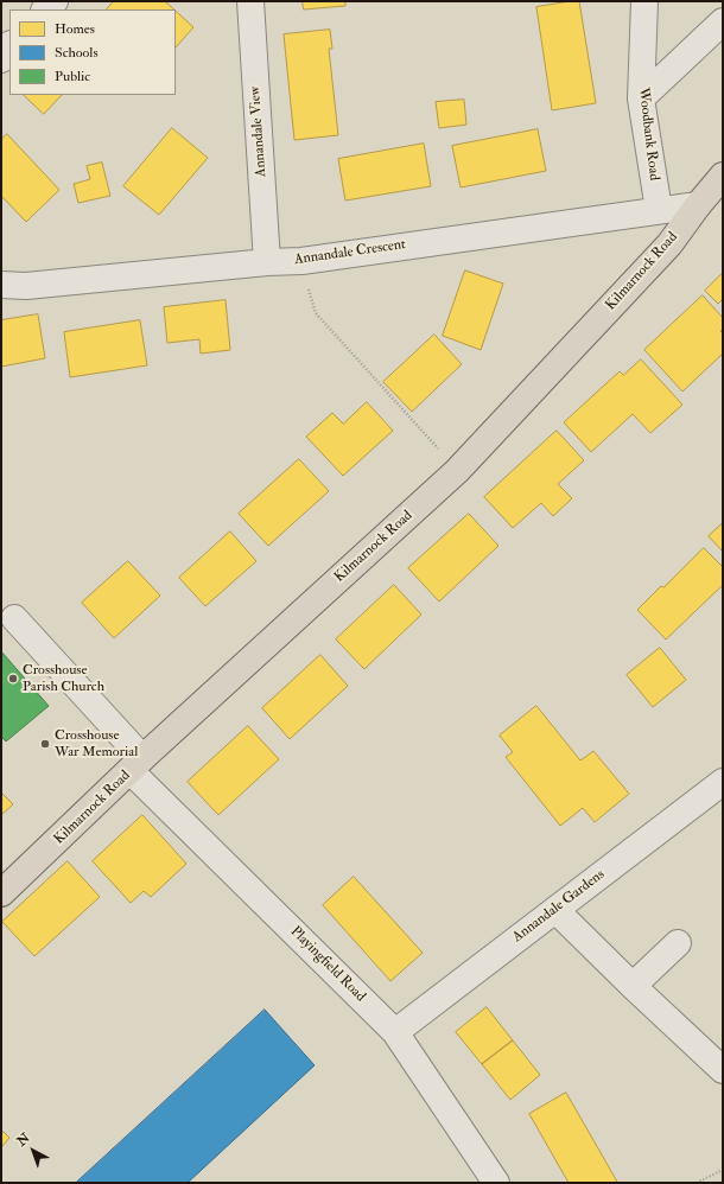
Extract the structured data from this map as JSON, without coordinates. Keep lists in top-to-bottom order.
{
  "streets": {
    "main road": ["Kilmarnock Road"],
    "street": [
      "Annandale View",
      "Woodbank Road",
      "Annandale Crescent",
      "Annandale Gardens",
      "Playingfield Road"
    ]
  },
  "crossings": [
    ["Annandale View", "Annandale Crescent"],
    ["Woodbank Road", "Annandale Crescent"],
    ["Annandale Crescent", "Kilmarnock Road"],
    ["Kilmarnock Road", "Playingfield Road"],
    ["Annandale Gardens", "Playingfield Road"]
  ],
  "places": ["Crosshouse Parish Church", "Crosshouse War Memorial"],
  "legend": ["Homes", "Schools", "Public"],
  "north": "top left"
}
